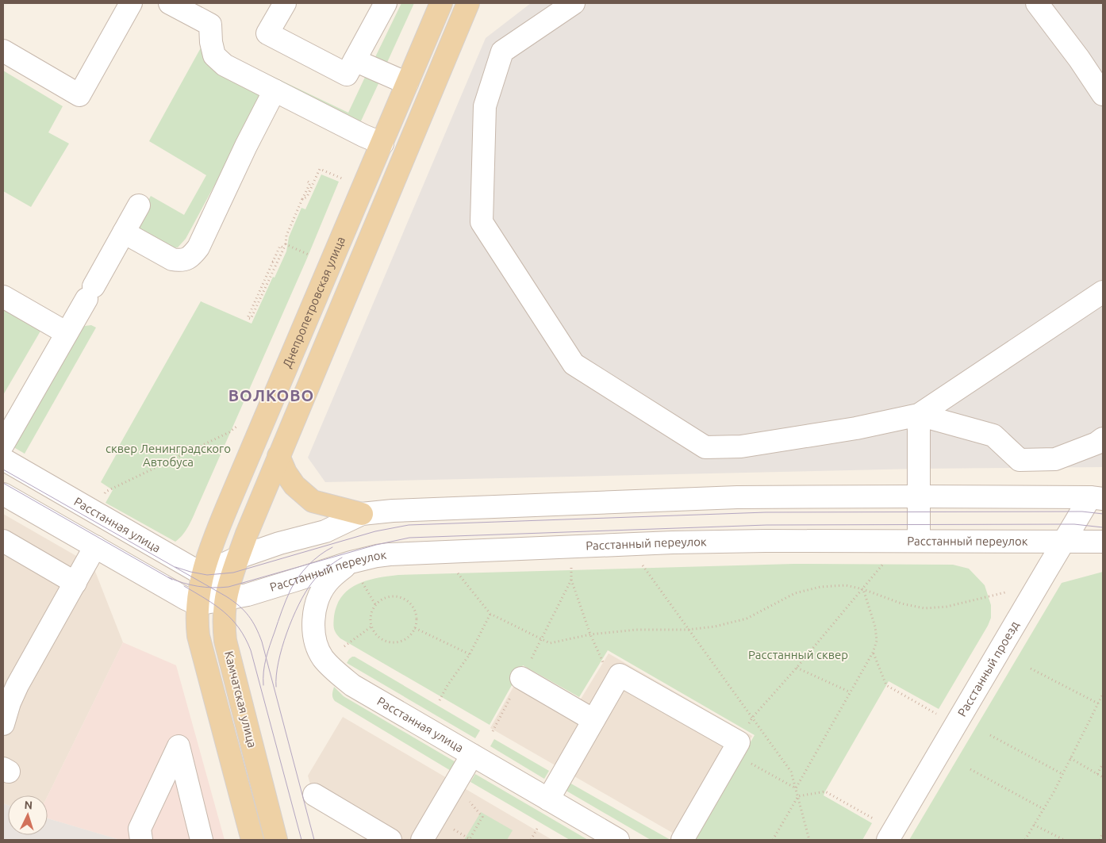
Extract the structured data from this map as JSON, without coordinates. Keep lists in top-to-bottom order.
{
  "streets": {
    "main road": ["Днепропетровская улица", "Камчатская улица"],
    "street": ["Расстанная улица", "Расстанный переулок", "Расстанный проезд"]
  },
  "crossings": [
    ["Днепропетровская улица", "Расстанная улица"],
    ["Днепропетровская улица", "Расстанный переулок"],
    ["Днепропетровская улица", "Камчатская улица"],
    ["Расстанная улица", "Расстанный переулок"],
    ["Расстанная улица", "Камчатская улица"],
    ["Расстанный переулок", "Расстанный проезд"],
    ["Расстанный переулок", "Камчатская улица"]
  ],
  "districts": ["ВОЛКОВО"],
  "parks": ["сквер Ленинградского Автобуса", "Расстанный сквер"],
  "north": "top"
}
